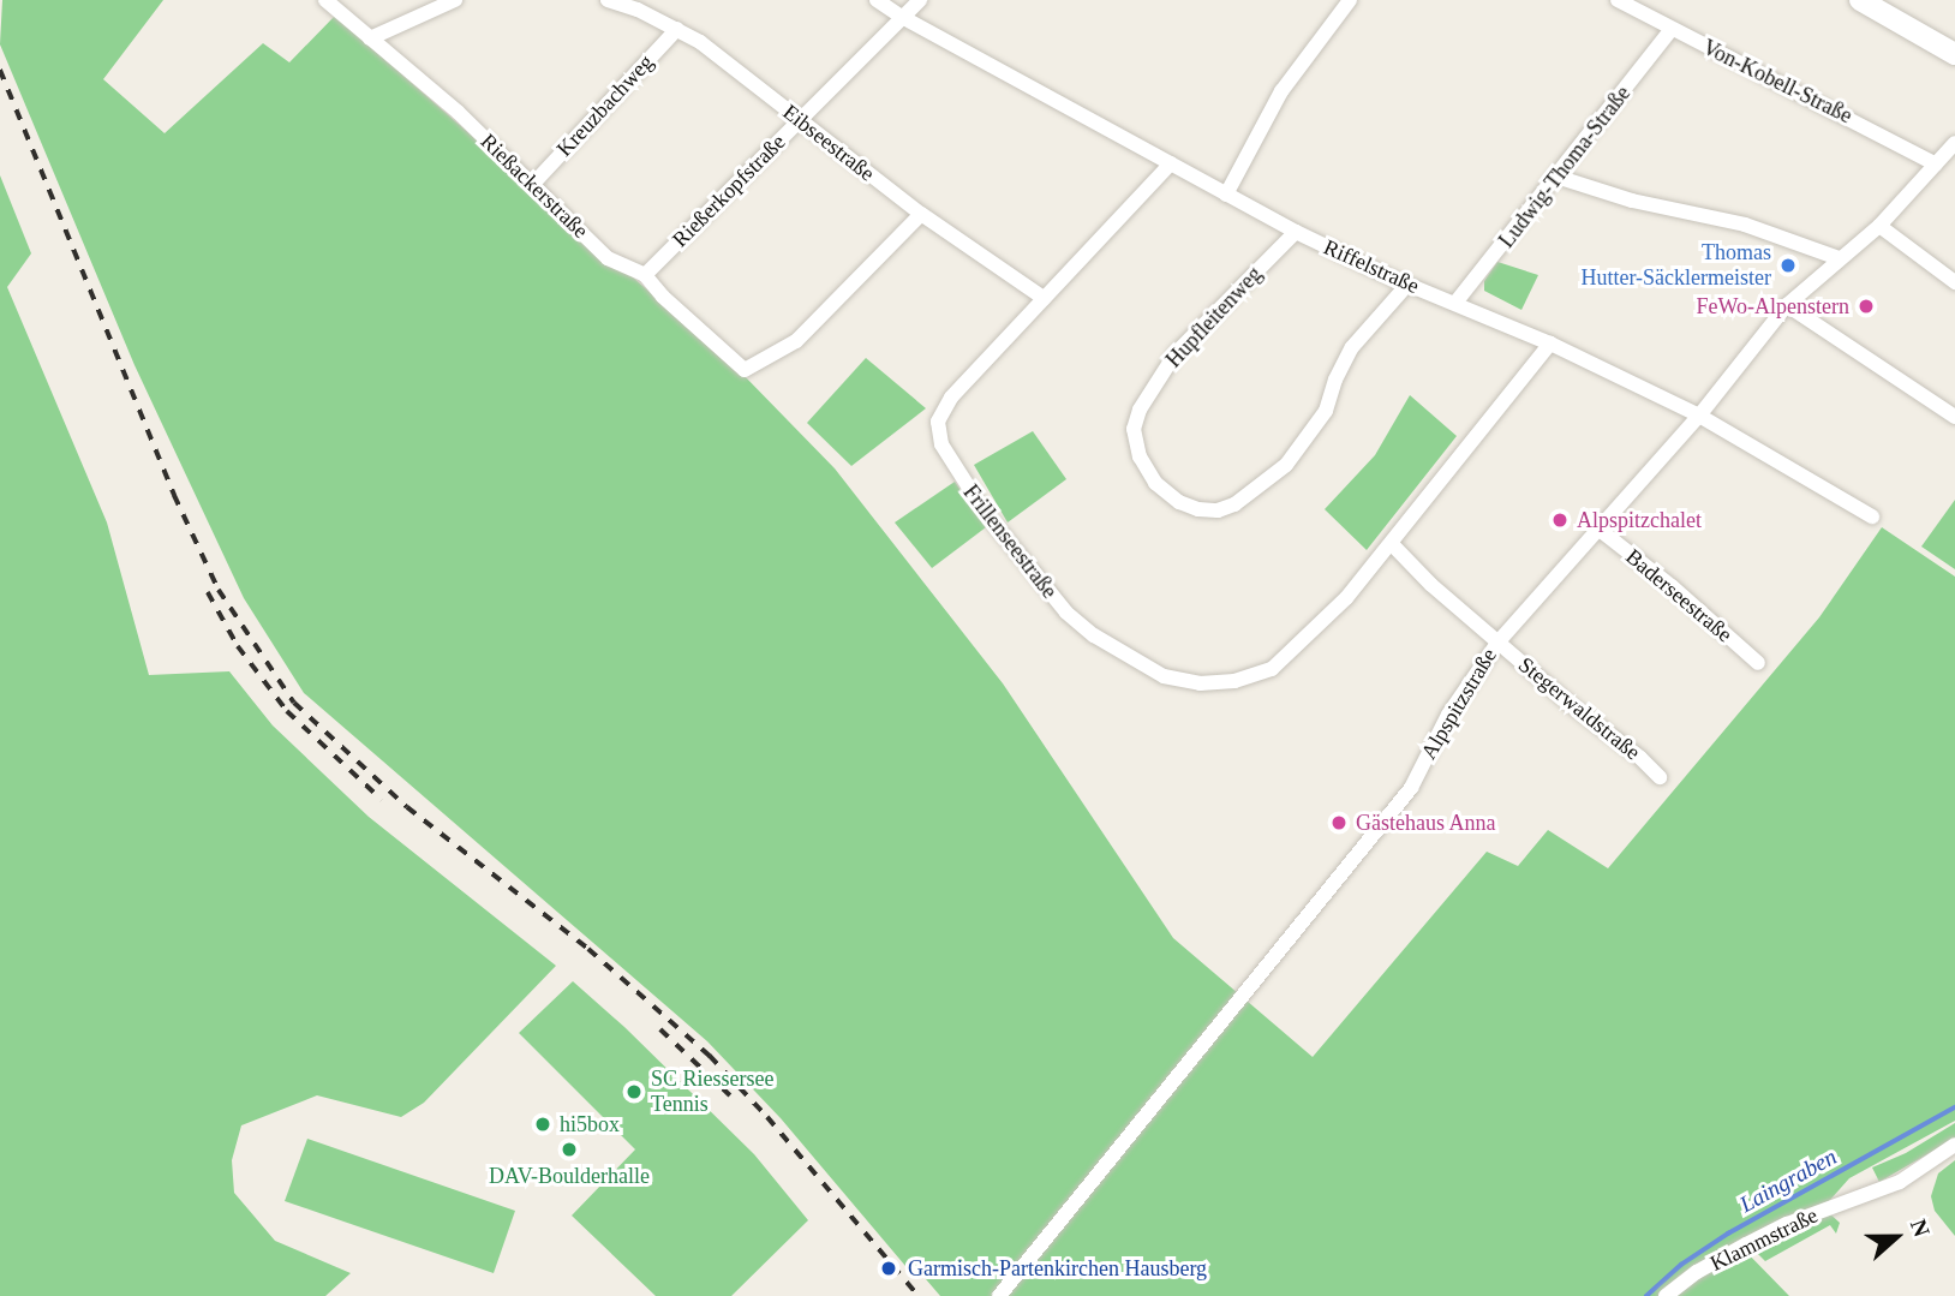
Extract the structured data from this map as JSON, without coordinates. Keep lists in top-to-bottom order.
{
  "streets": {
    "street": [
      "Von-Kobell-Straße",
      "Kreuzbachweg",
      "Eibseestraße",
      "Ludwig-Thoma-Straße",
      "Rießackerstraße",
      "Rießerkopfstraße",
      "Riffelstraße",
      "Hupfleitenweg",
      "Frillenseestraße",
      "Baderseestraße",
      "Alpspitzstraße",
      "Stegerwaldstraße",
      "Klammstraße"
    ]
  },
  "crossings": [
    ["Von-Kobell-Straße", "Ludwig-Thoma-Straße"],
    ["Von-Kobell-Straße", "Alpspitzstraße"],
    ["Kreuzbachweg", "Eibseestraße"],
    ["Kreuzbachweg", "Rießackerstraße"],
    ["Eibseestraße", "Rießackerstraße"],
    ["Eibseestraße", "Rießerkopfstraße"],
    ["Eibseestraße", "Frillenseestraße"],
    ["Ludwig-Thoma-Straße", "Riffelstraße"],
    ["Rießackerstraße", "Rießerkopfstraße"],
    ["Rießerkopfstraße", "Riffelstraße"],
    ["Riffelstraße", "Hupfleitenweg"],
    ["Riffelstraße", "Frillenseestraße"],
    ["Riffelstraße", "Alpspitzstraße"],
    ["Baderseestraße", "Alpspitzstraße"],
    ["Alpspitzstraße", "Stegerwaldstraße"]
  ],
  "water": ["Laingraben"],
  "places": [
    "Thomas Hutter-Säcklermeister",
    "FeWo-Alpenstern",
    "Alpspitzchalet",
    "Gästehaus Anna",
    "SC Riessersee Tennis",
    "hi5box",
    "DAV-Boulderhalle",
    "Garmisch-Partenkirchen Hausberg"
  ],
  "north": "right"
}
